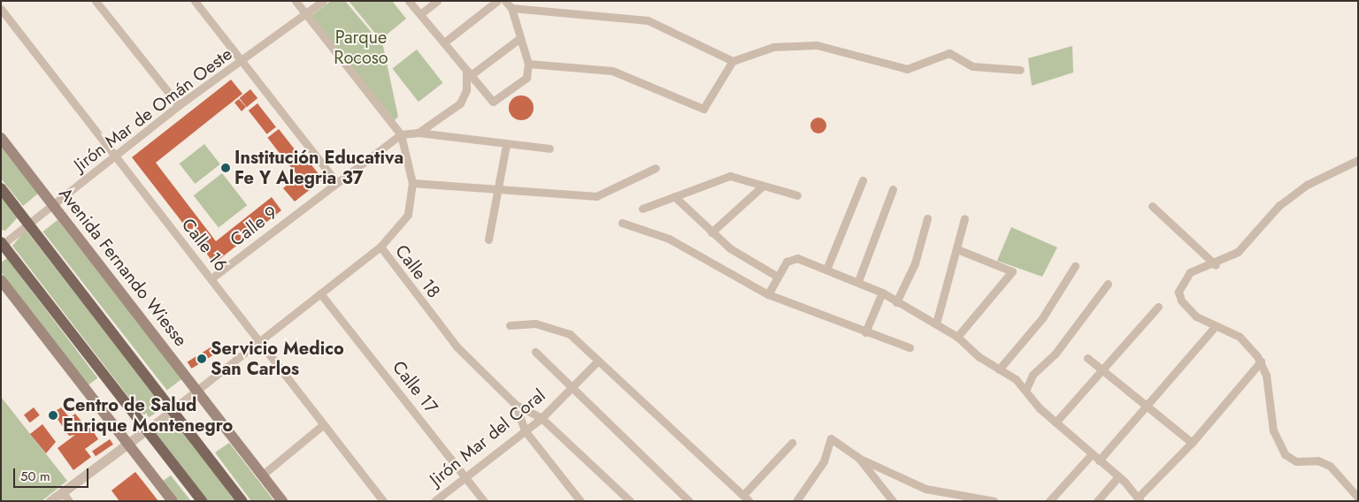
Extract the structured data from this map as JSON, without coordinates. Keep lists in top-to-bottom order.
{
  "streets": {
    "main road": ["Avenida Fernando Wiesse"],
    "street": [
      "Jirón Mar de Omán Oeste",
      "Calle 9",
      "Calle 16",
      "Calle 18",
      "Calle 17",
      "Jirón Mar del Coral"
    ]
  },
  "crossings": [
    ["Jirón Mar de Omán Oeste", "Calle 16"],
    ["Jirón Mar de Omán Oeste", "Avenida Fernando Wiesse"],
    ["Jirón Mar de Omán Oeste", "Calle 18"],
    ["Calle 9", "Calle 16"],
    ["Calle 9", "Calle 18"],
    ["Calle 18", "Jirón Mar del Coral"],
    ["Calle 17", "Jirón Mar del Coral"]
  ],
  "parks": ["Parque Rocoso"],
  "places": ["Institución Educativa Fe Y Alegria 37", "Servicio Medico San Carlos", "Centro de Salud Enrique Montenegro"],
  "scale_bar": "50 m"
}
